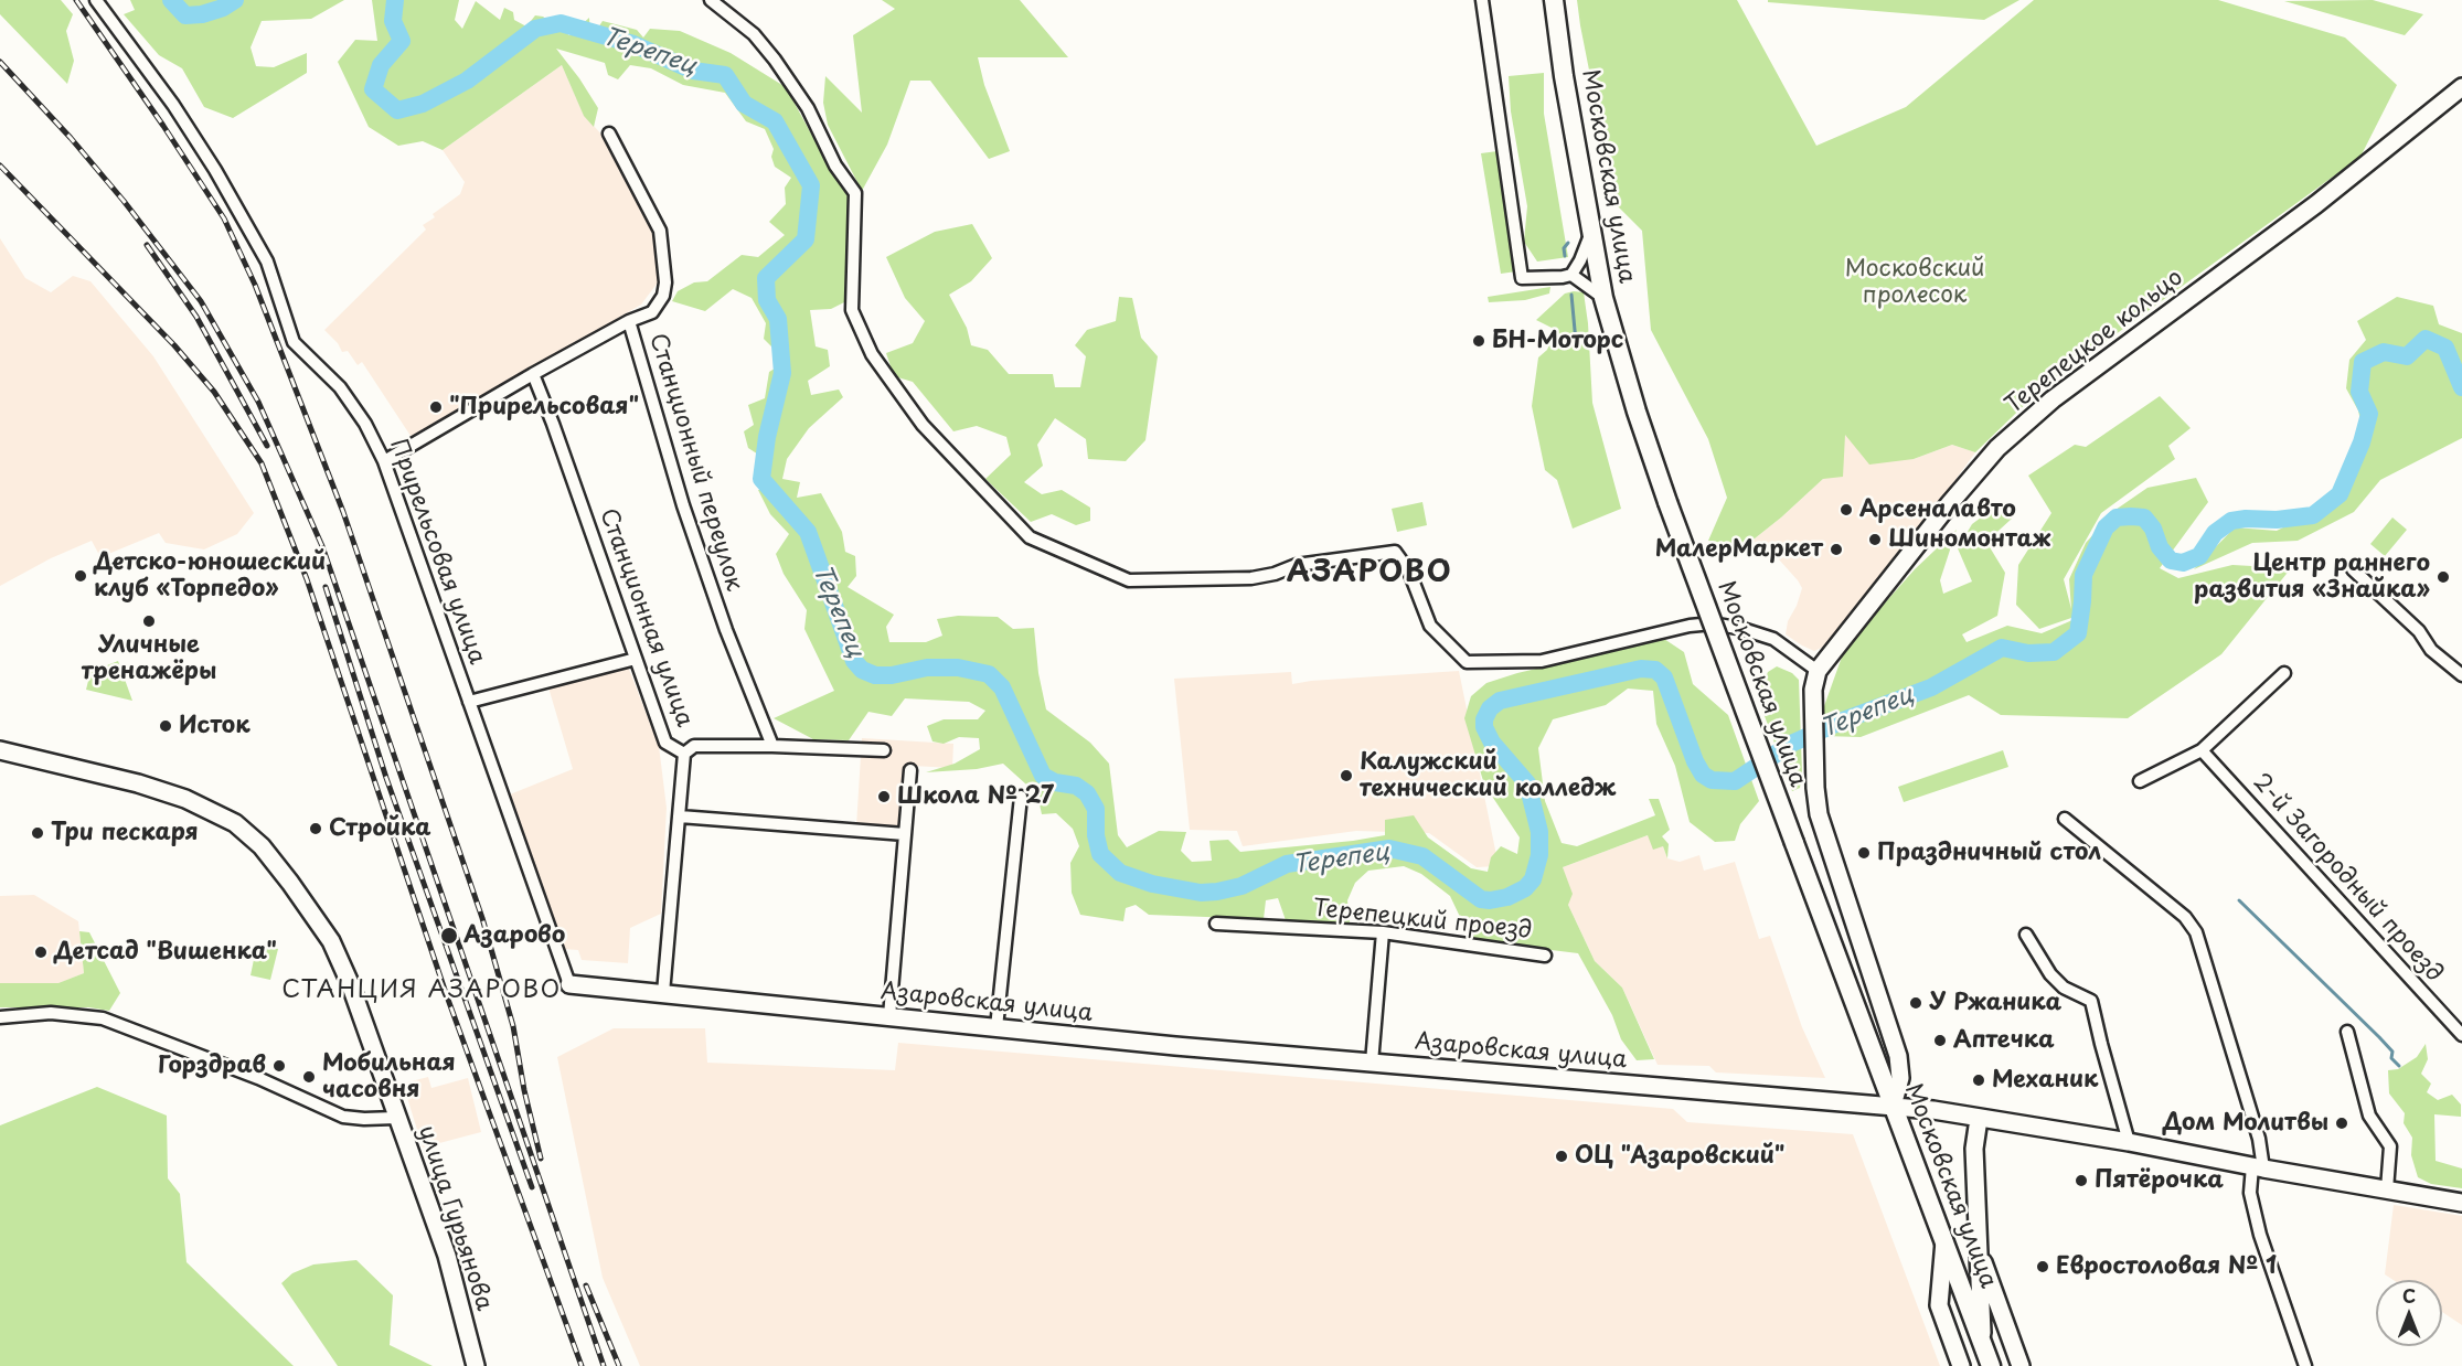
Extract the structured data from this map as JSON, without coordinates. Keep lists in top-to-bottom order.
{
  "streets": {
    "main road": ["Московская улица"],
    "street": [
      "Терепецкое кольцо",
      "Станционный переулок",
      "Прирельсовая улица",
      "Станционная улица",
      "2-й Загородный проезд",
      "Терепецкий проезд",
      "Азаровская улица",
      "улица Гурьянова"
    ]
  },
  "crossings": [
    ["Московская улица", "Терепецкое кольцо"],
    ["Московская улица", "Азаровская улица"],
    ["Терепецкое кольцо", "Азаровская улица"],
    ["Прирельсовая улица", "Азаровская улица"],
    ["Станционная улица", "Азаровская улица"]
  ],
  "districts": ["АЗАРОВО", "СТАНЦИЯ АЗАРОВО"],
  "water": ["Терепец"],
  "parks": ["Московский пролесок"],
  "places": [
    "БН-Моторс",
    "\"Прирельсовая\"",
    "Арсеналавто",
    "Шиномонтаж",
    "МалерМаркет",
    "Детско-юношеский клуб «Торпедо»",
    "Центр раннего развития «Знайка»",
    "Уличные тренажёры",
    "Исток",
    "Калужский технический колледж",
    "Школа № 27",
    "Стройка",
    "Три пескаря",
    "Праздничный стол",
    "Азарово",
    "Детсад \"Вишенка\"",
    "У Ржаника",
    "Аптечка",
    "Горздрав",
    "Мобильная часовня",
    "Механик",
    "Дом Молитвы",
    "ОЦ \"Азаровский\"",
    "Пятёрочка",
    "Евростоловая № 1"
  ],
  "north": "top"
}
